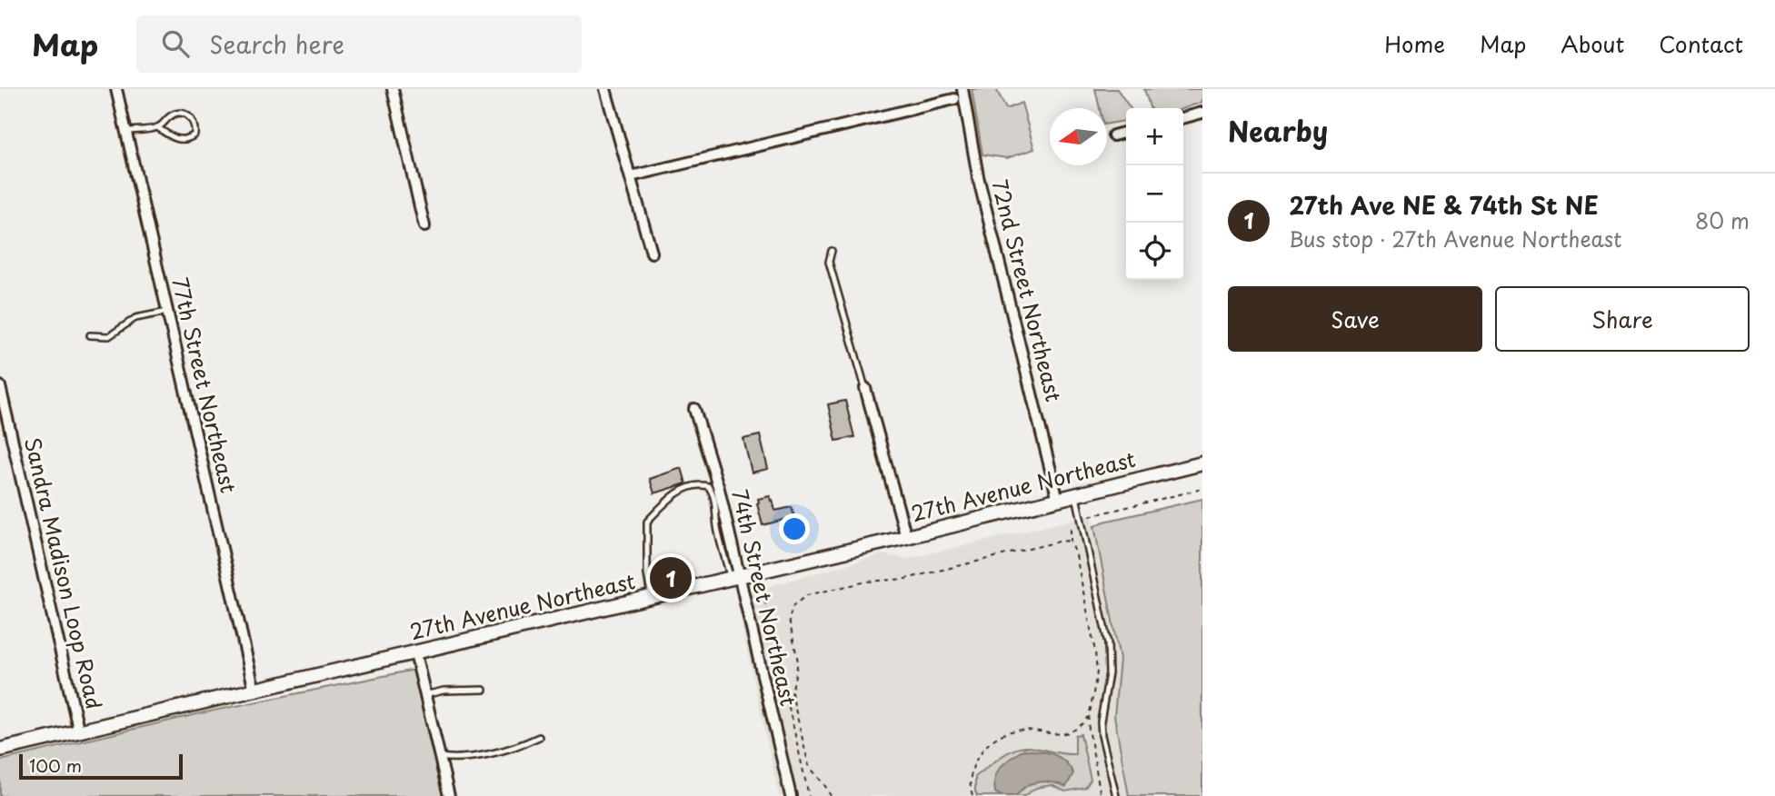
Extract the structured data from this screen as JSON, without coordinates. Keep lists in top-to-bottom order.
{
  "streets": {
    "street": [
      "72nd Street Northeast",
      "77th Street Northeast",
      "27th Avenue Northeast",
      "Sandra Madison Loop Road",
      "74th Street Northeast"
    ]
  },
  "crossings": [
    ["72nd Street Northeast", "27th Avenue Northeast"],
    ["77th Street Northeast", "27th Avenue Northeast"],
    ["27th Avenue Northeast", "Sandra Madison Loop Road"],
    ["27th Avenue Northeast", "74th Street Northeast"]
  ],
  "scale_bar": "100 m",
  "north": "left",
  "page": {
    "header": "Map",
    "search": "Search here",
    "nav": [
      "Home",
      "Map",
      "About",
      "Contact"
    ],
    "heading": "Nearby",
    "map_buttons": ["+", "−"],
    "list": [
      {
        "mark": "1",
        "name": "27th Ave NE & 74th St NE",
        "note": "Bus stop · 27th Avenue Northeast",
        "value": "80 m"
      }
    ],
    "buttons": ["Save", "Share"],
    "pins": "1",
    "scale": "100 m"
  }
}
